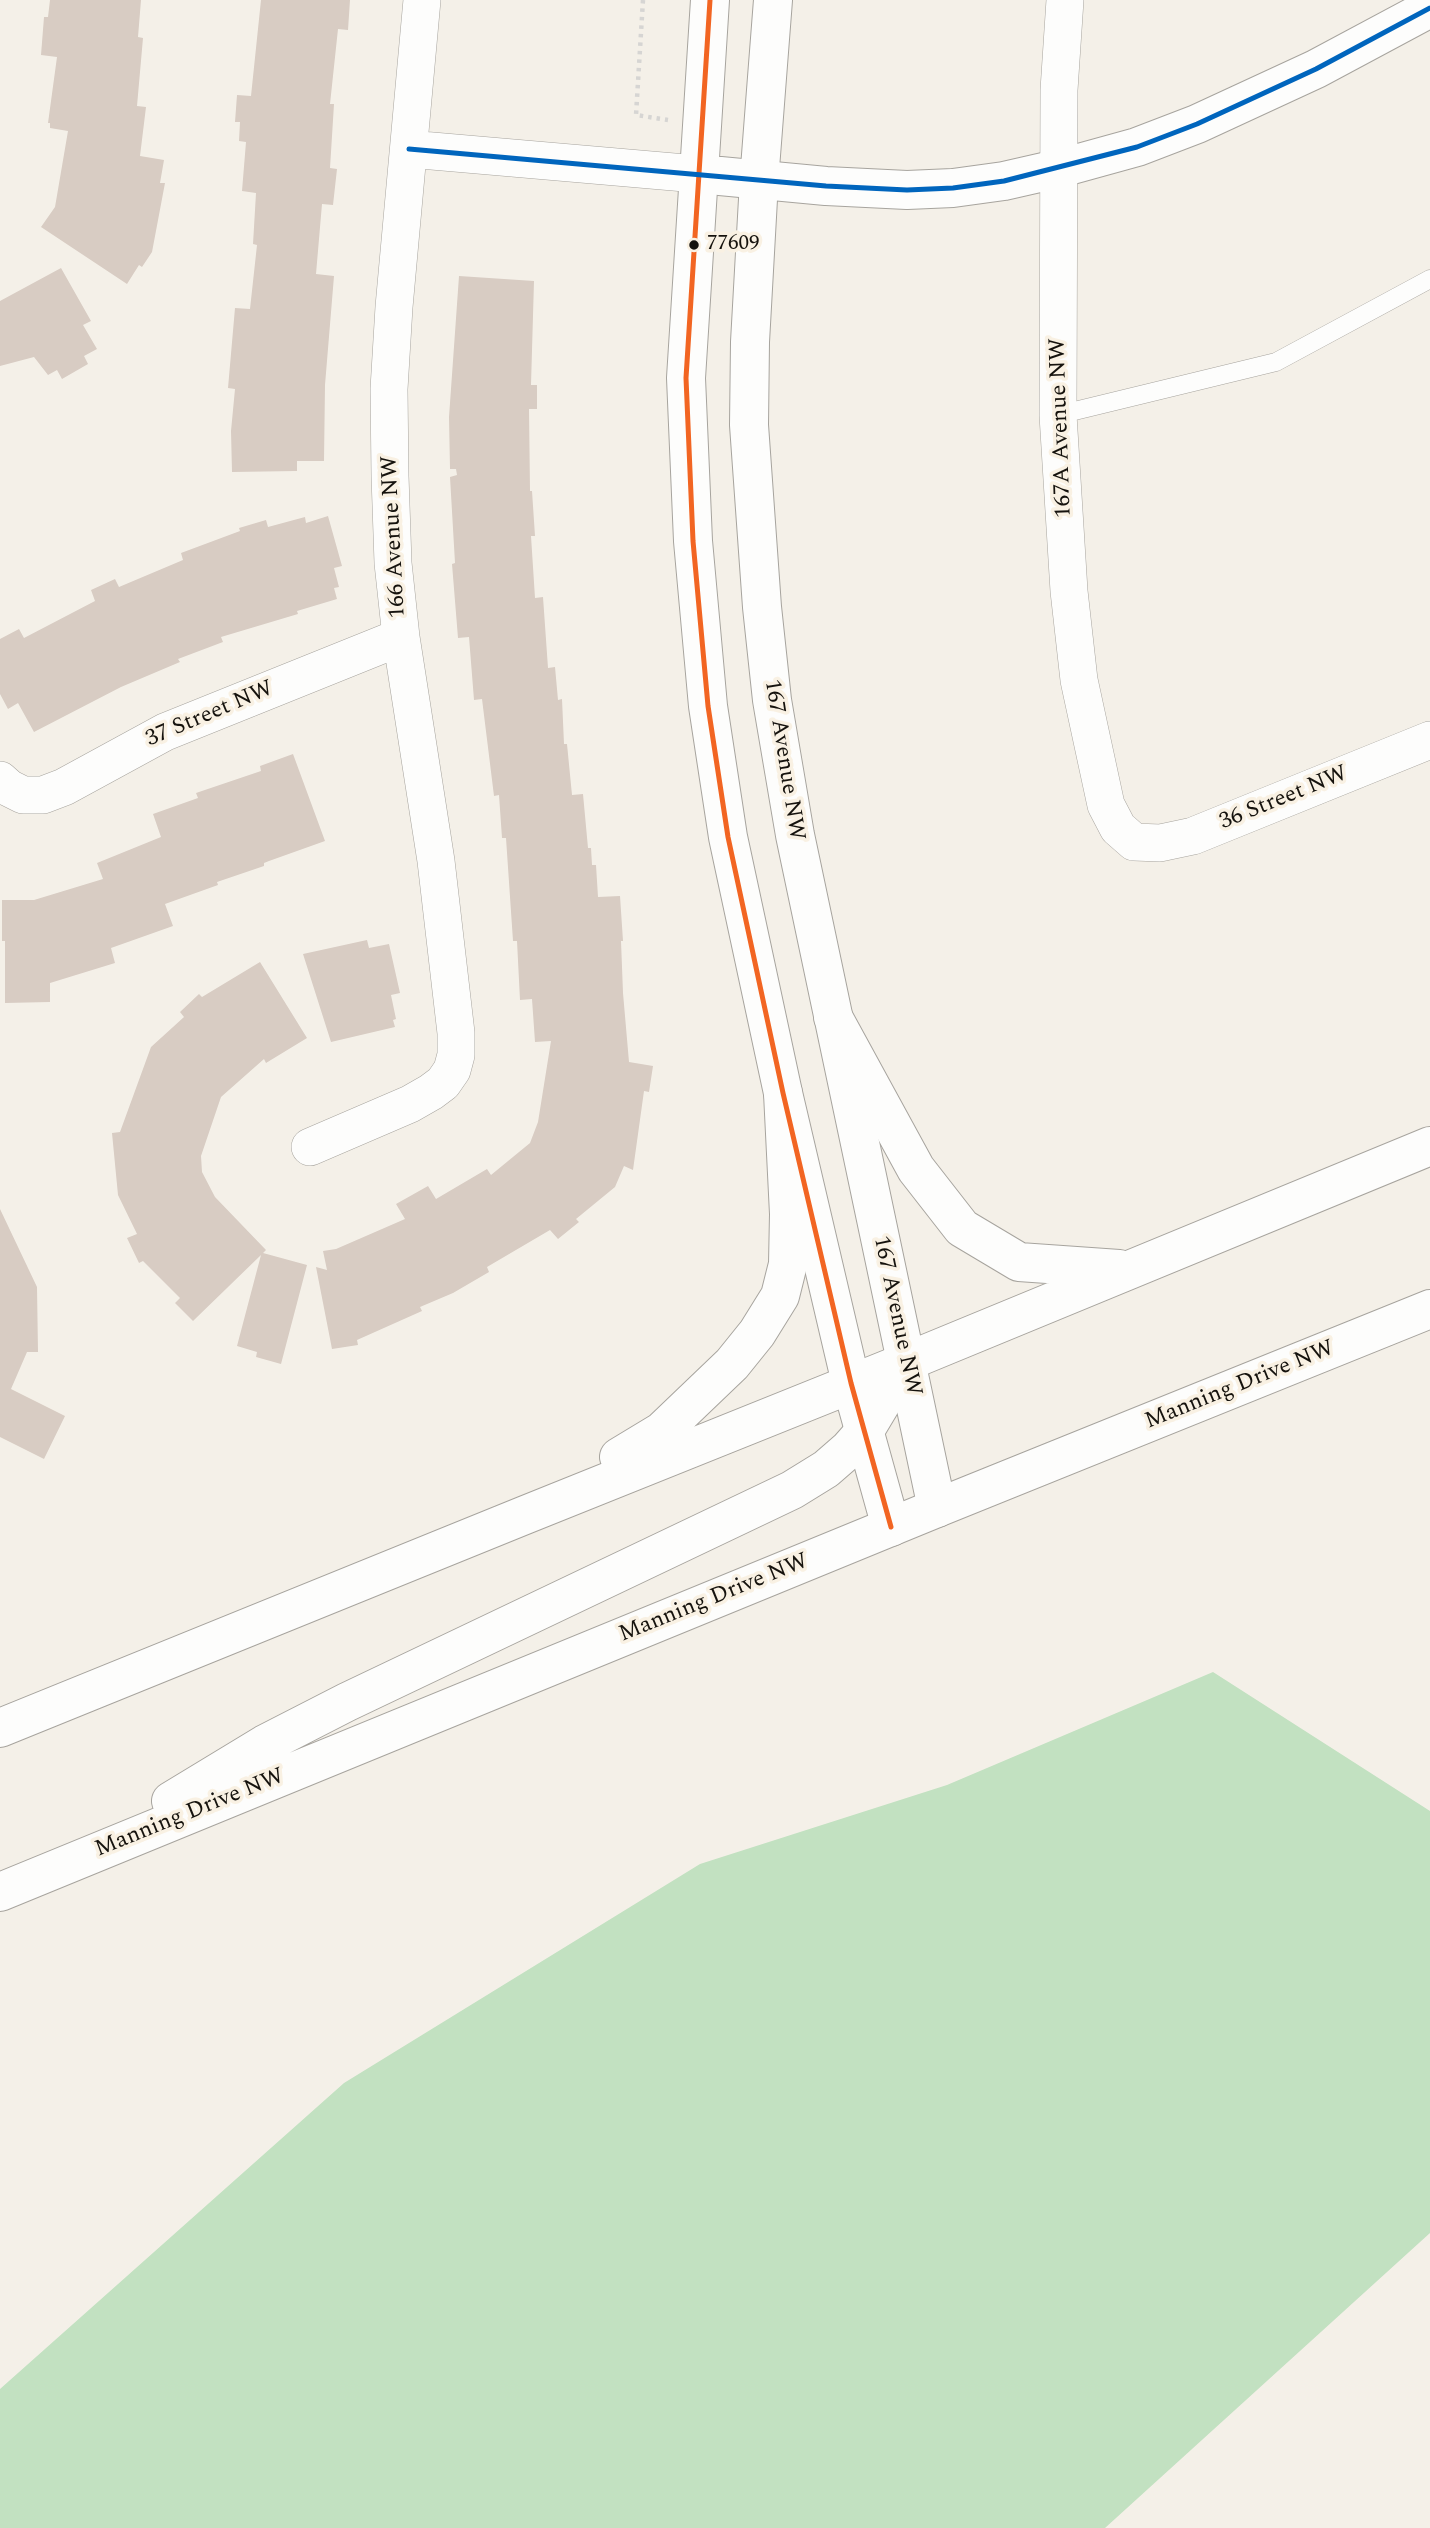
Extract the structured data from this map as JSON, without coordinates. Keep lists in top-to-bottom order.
{
  "streets": {
    "main road": ["167 Avenue NW", "Manning Drive NW"],
    "street": [
      "167A Avenue NW",
      "166 Avenue NW",
      "37 Street NW",
      "36 Street NW"
    ]
  },
  "crossings": [
    ["167A Avenue NW", "36 Street NW"],
    ["166 Avenue NW", "37 Street NW"],
    ["167 Avenue NW", "Manning Drive NW"]
  ],
  "places": ["77609"]
}
